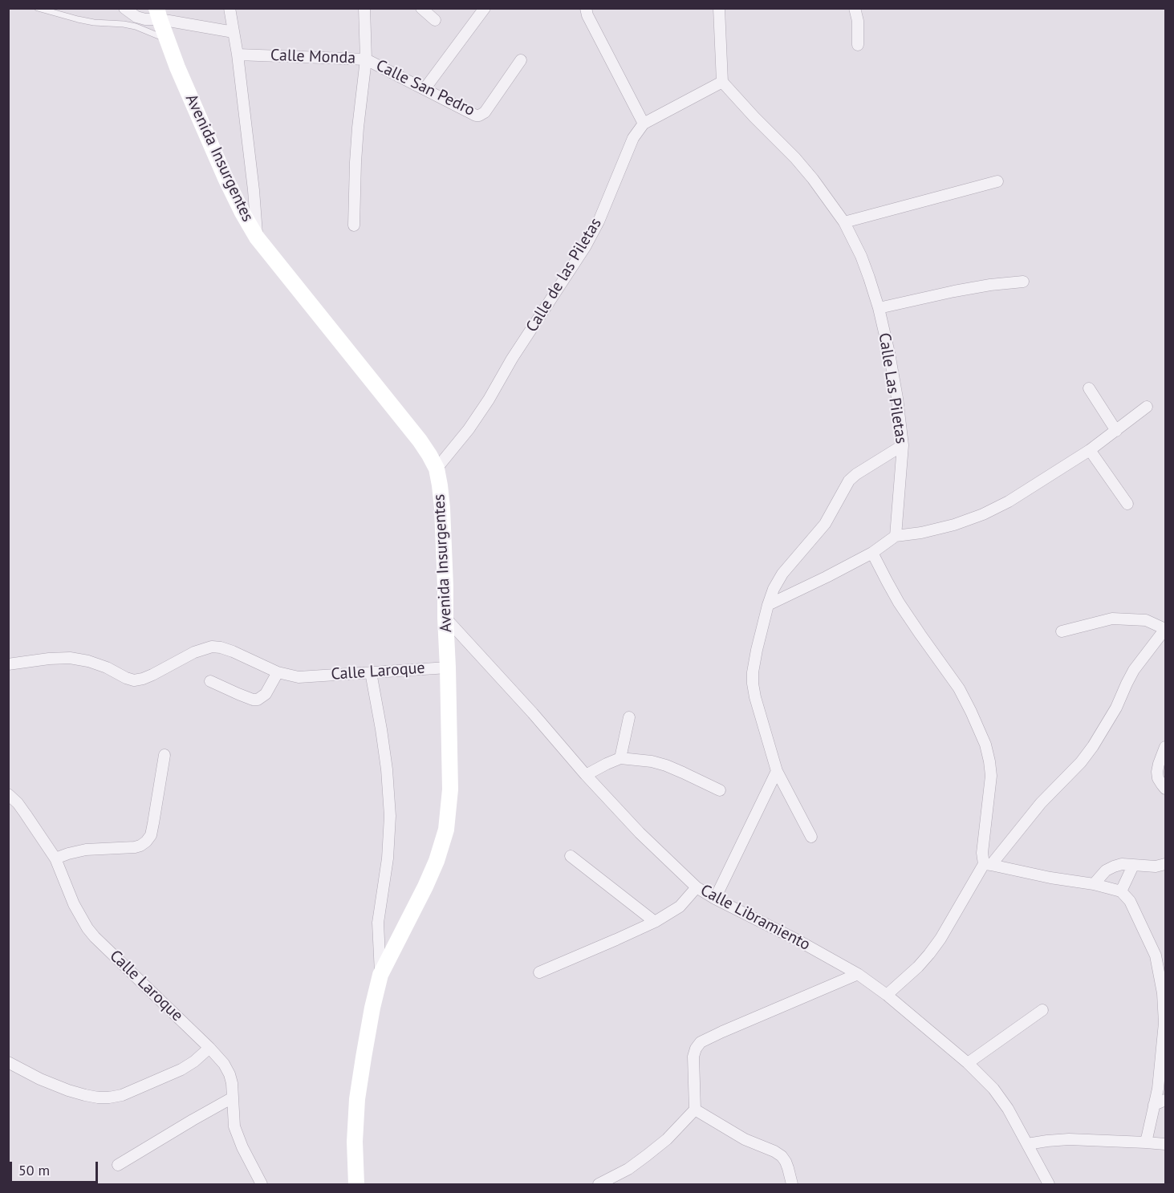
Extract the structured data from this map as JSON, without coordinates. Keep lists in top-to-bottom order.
{
  "streets": {
    "main road": ["Avenida Insurgentes"],
    "street": [
      "Calle Monda",
      "Calle San Pedro",
      "Calle de las Piletas",
      "Calle Las Piletas",
      "Calle Laroque",
      "Calle Libramiento"
    ]
  },
  "crossings": [
    ["Calle Monda", "Calle San Pedro"],
    ["Avenida Insurgentes", "Calle de las Piletas"],
    ["Avenida Insurgentes", "Calle Laroque"],
    ["Avenida Insurgentes", "Calle Libramiento"],
    ["Calle de las Piletas", "Calle Las Piletas"]
  ],
  "scale_bar": "50 m"
}
